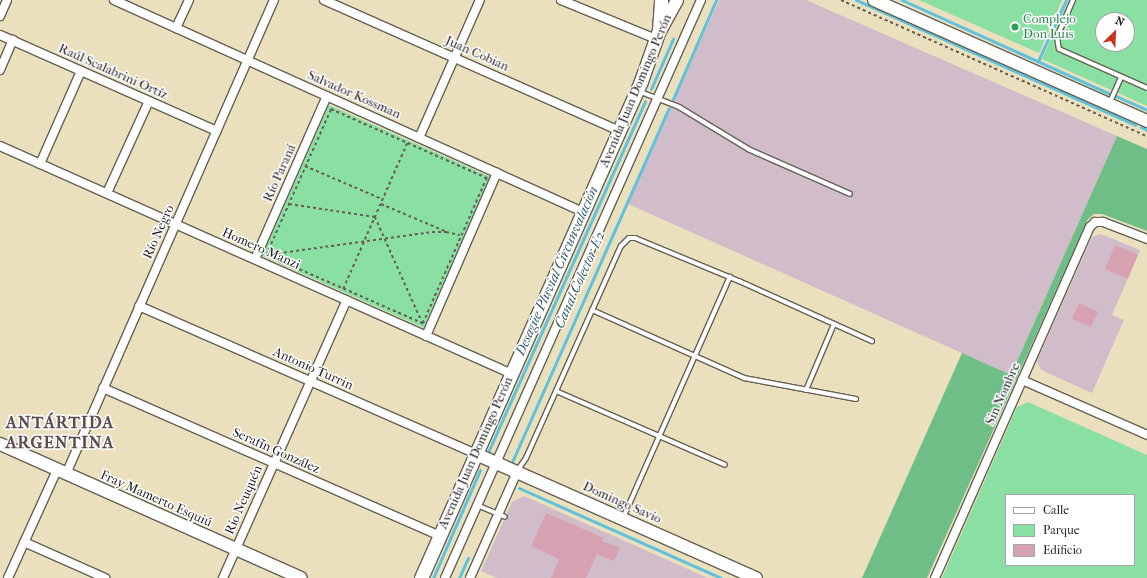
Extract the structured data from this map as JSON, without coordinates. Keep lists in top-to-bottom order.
{
  "streets": {
    "main road": ["Avenida Juan Domingo Perón"],
    "street": [
      "Juan Cobian",
      "Raúl Scalabrini Ortíz",
      "Salvador Kossman",
      "Río Paraná",
      "Río Negro",
      "Homero Manzi",
      "Antonio Turrin",
      "Sin Nombre",
      "Serafín González",
      "Fray Mamerto Esquiú",
      "Rio Neuquén",
      "Domingo Savio"
    ]
  },
  "crossings": [
    ["Juan Cobian", "Avenida Juan Domingo Perón"],
    ["Raúl Scalabrini Ortíz", "Río Negro"],
    ["Avenida Juan Domingo Perón", "Salvador Kossman"],
    ["Avenida Juan Domingo Perón", "Homero Manzi"],
    ["Avenida Juan Domingo Perón", "Antonio Turrin"],
    ["Avenida Juan Domingo Perón", "Serafín González"],
    ["Avenida Juan Domingo Perón", "Domingo Savio"],
    ["Salvador Kossman", "Río Paraná"],
    ["Salvador Kossman", "Río Negro"],
    ["Río Paraná", "Homero Manzi"],
    ["Río Negro", "Homero Manzi"],
    ["Río Negro", "Antonio Turrin"],
    ["Río Negro", "Serafín González"],
    ["Río Negro", "Fray Mamerto Esquiú"],
    ["Homero Manzi", "Rio Neuquén"],
    ["Antonio Turrin", "Rio Neuquén"],
    ["Antonio Turrin", "Domingo Savio"],
    ["Serafín González", "Rio Neuquén"],
    ["Fray Mamerto Esquiú", "Rio Neuquén"]
  ],
  "districts": ["ANTÁRTIDA ARGENTINA"],
  "water": ["Desagüe Pluvial Circunvalación", "Canal Colector E2"],
  "places": ["Complejo Don Luis"],
  "legend": ["Calle", "Parque", "Edificio"],
  "north": "top right"
}
